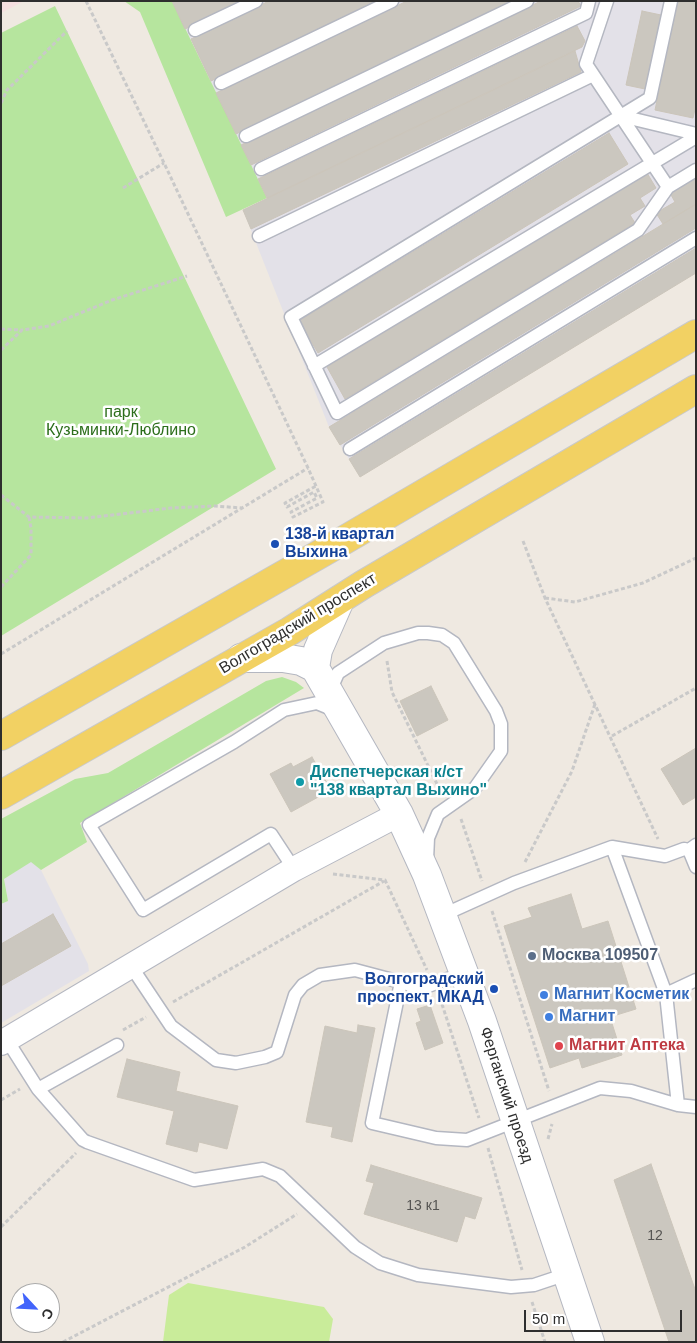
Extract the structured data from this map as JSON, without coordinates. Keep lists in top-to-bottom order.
{
  "streets": {
    "main road": ["Волгоградский проспект"],
    "street": ["Ферганский проезд"]
  },
  "parks": ["парк Кузьминки-Люблино"],
  "places": [
    "138-й квартал Выхина",
    "Диспетчерская к/ст \"138 квартал Выхино\"",
    "Москва 109507",
    "Волгоградский проспект, МКАД",
    "Магнит Косметик",
    "Магнит",
    "Магнит Аптека"
  ],
  "house_numbers": ["13 к1", "12"],
  "scale_bar": "50 m",
  "north": "bottom right"
}
